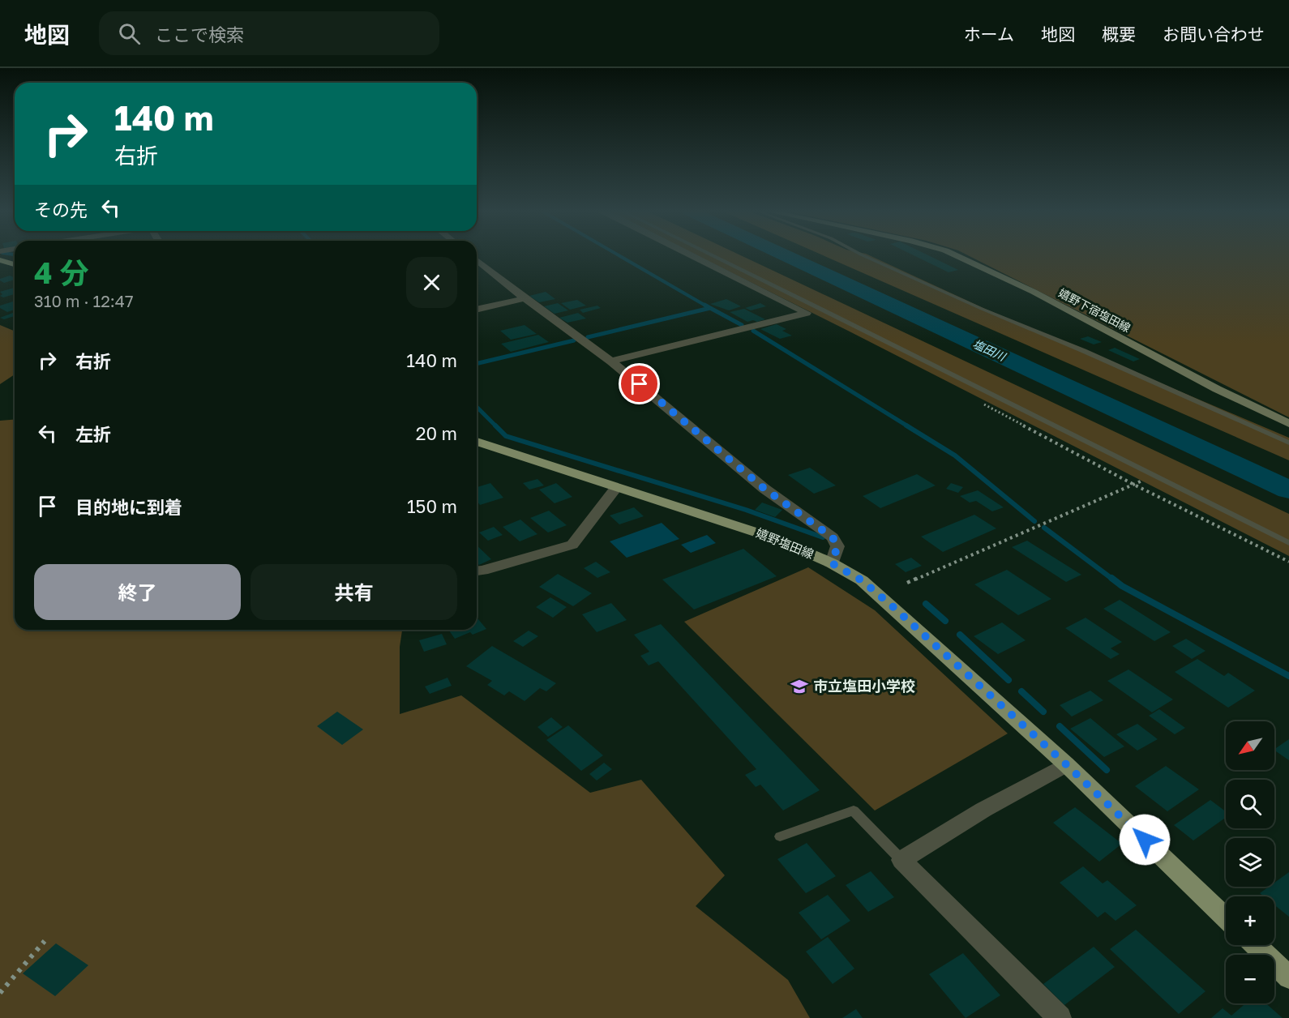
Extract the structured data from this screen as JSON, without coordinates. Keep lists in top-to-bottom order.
{
  "streets": {
    "main road": ["嬉野下宿塩田線", "嬉野塩田線"]
  },
  "water": ["塩田川"],
  "places": {
    "school or university": ["市立塩田小学校"]
  },
  "north": "bottom left",
  "page": {
    "header": "地図",
    "search": "ここで検索",
    "nav": [
      "ホーム",
      "地図",
      "概要",
      "お問い合わせ"
    ],
    "turn": ["140 m", "右折"],
    "then": "その先",
    "heading": ["4 分", "310 m · 12:47"],
    "list": [
      {
        "name": "右折",
        "value": "140 m"
      },
      {
        "name": "左折",
        "value": "20 m"
      },
      {
        "name": "目的地に到着",
        "value": "150 m"
      }
    ],
    "buttons": ["終了", "共有"],
    "map_buttons": ["+", "−"]
  }
}
